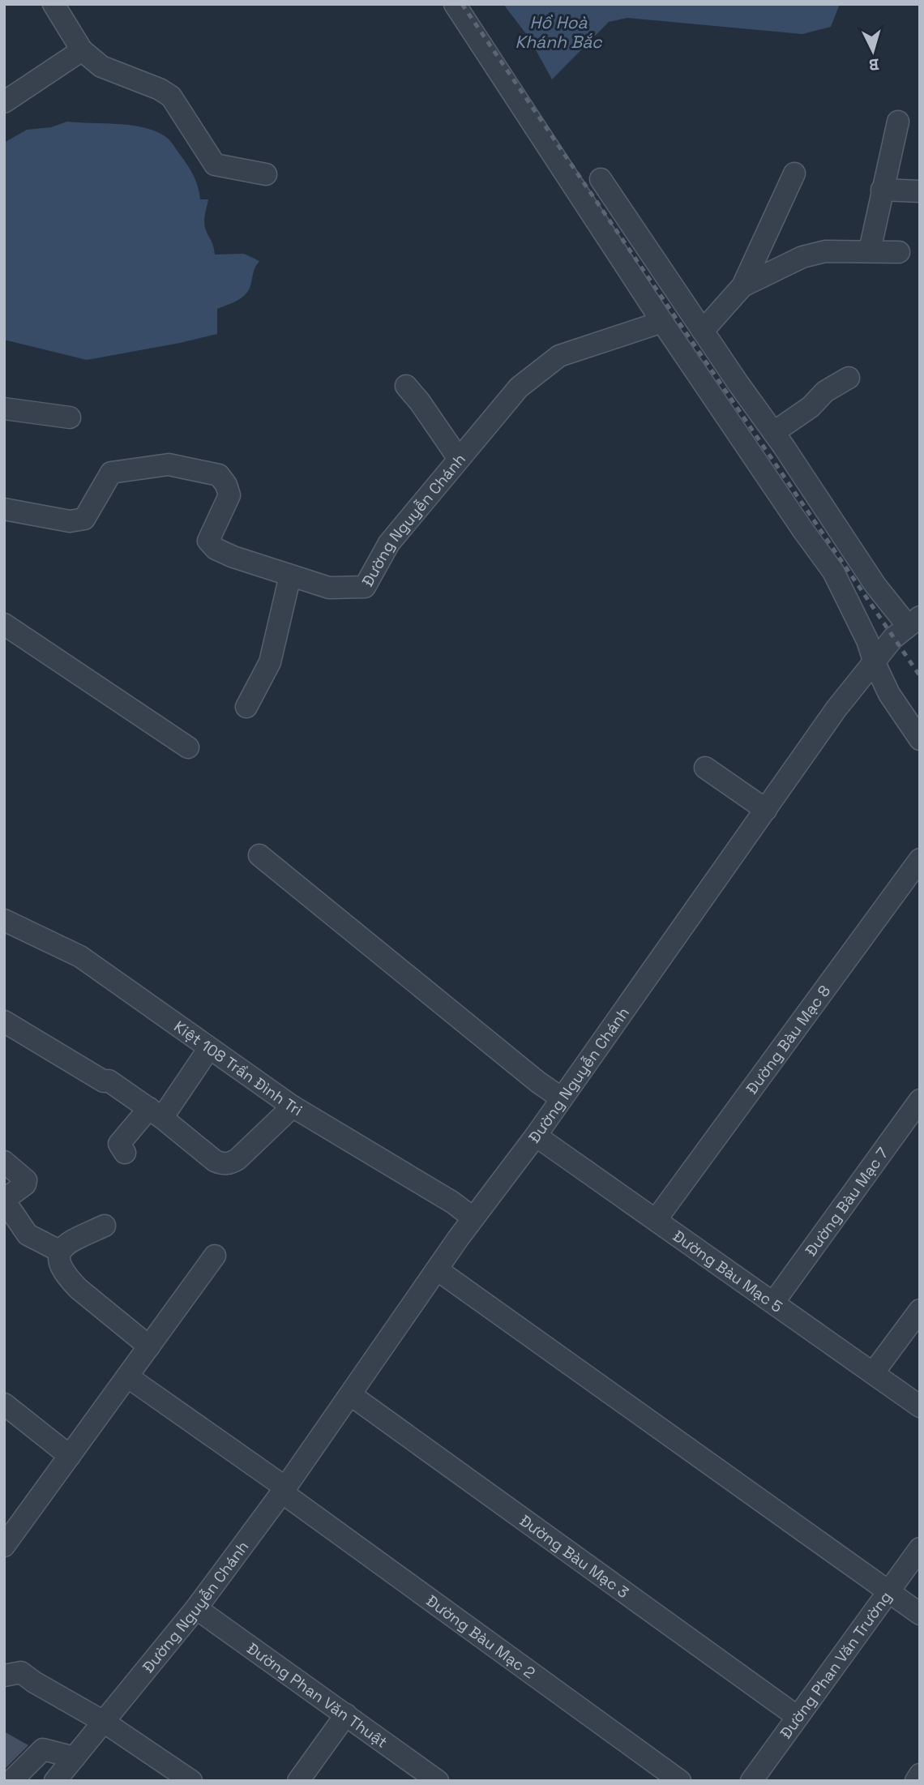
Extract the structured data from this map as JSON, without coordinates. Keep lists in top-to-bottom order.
{
  "streets": {
    "street": [
      "Đường Nguyễn Chánh",
      "Đường Bàu Mạc 8",
      "Kiệt 108 Trần Đình Tri",
      "Đường Bàu Mạc 7",
      "Đường Bàu Mạc 5",
      "Đường Bàu Mạc 3",
      "Đường Bàu Mạc 2",
      "Đường Phan Văn Trường",
      "Đường Phan Văn Thuật"
    ]
  },
  "crossings": [
    ["Đường Nguyễn Chánh", "Kiệt 108 Trần Đình Tri"],
    ["Đường Nguyễn Chánh", "Đường Bàu Mạc 5"],
    ["Đường Nguyễn Chánh", "Đường Bàu Mạc 3"],
    ["Đường Nguyễn Chánh", "Đường Bàu Mạc 2"],
    ["Đường Nguyễn Chánh", "Đường Phan Văn Thuật"],
    ["Đường Bàu Mạc 8", "Đường Bàu Mạc 5"],
    ["Đường Bàu Mạc 7", "Đường Bàu Mạc 5"],
    ["Đường Bàu Mạc 3", "Đường Phan Văn Trường"]
  ],
  "water": ["Hồ Hoà Khánh Bắc"],
  "north": "bottom"
}
